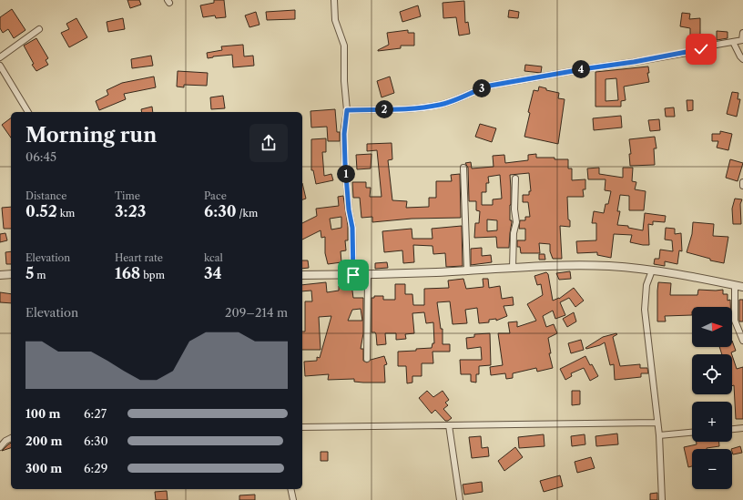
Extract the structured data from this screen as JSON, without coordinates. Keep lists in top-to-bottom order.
{
  "north": "right",
  "page": {
    "pins": [
      "4",
      "3",
      "2",
      "1"
    ],
    "heading": ["Morning run", "06:45"],
    "stats": [
      ["Distance", "0.52 km"],
      ["Time", "3:23"],
      ["Pace", "6:30 /km"],
      ["Elevation", "5 m"],
      ["Heart rate", "168 bpm"],
      ["kcal", "34"]
    ],
    "chart": ["Elevation", "209–214 m"],
    "map_buttons": ["+", "−"],
    "list": [
      {
        "name": "100 m",
        "note": "6:27"
      },
      {
        "name": "200 m",
        "note": "6:30"
      },
      {
        "name": "300 m",
        "note": "6:29"
      }
    ]
  }
}
